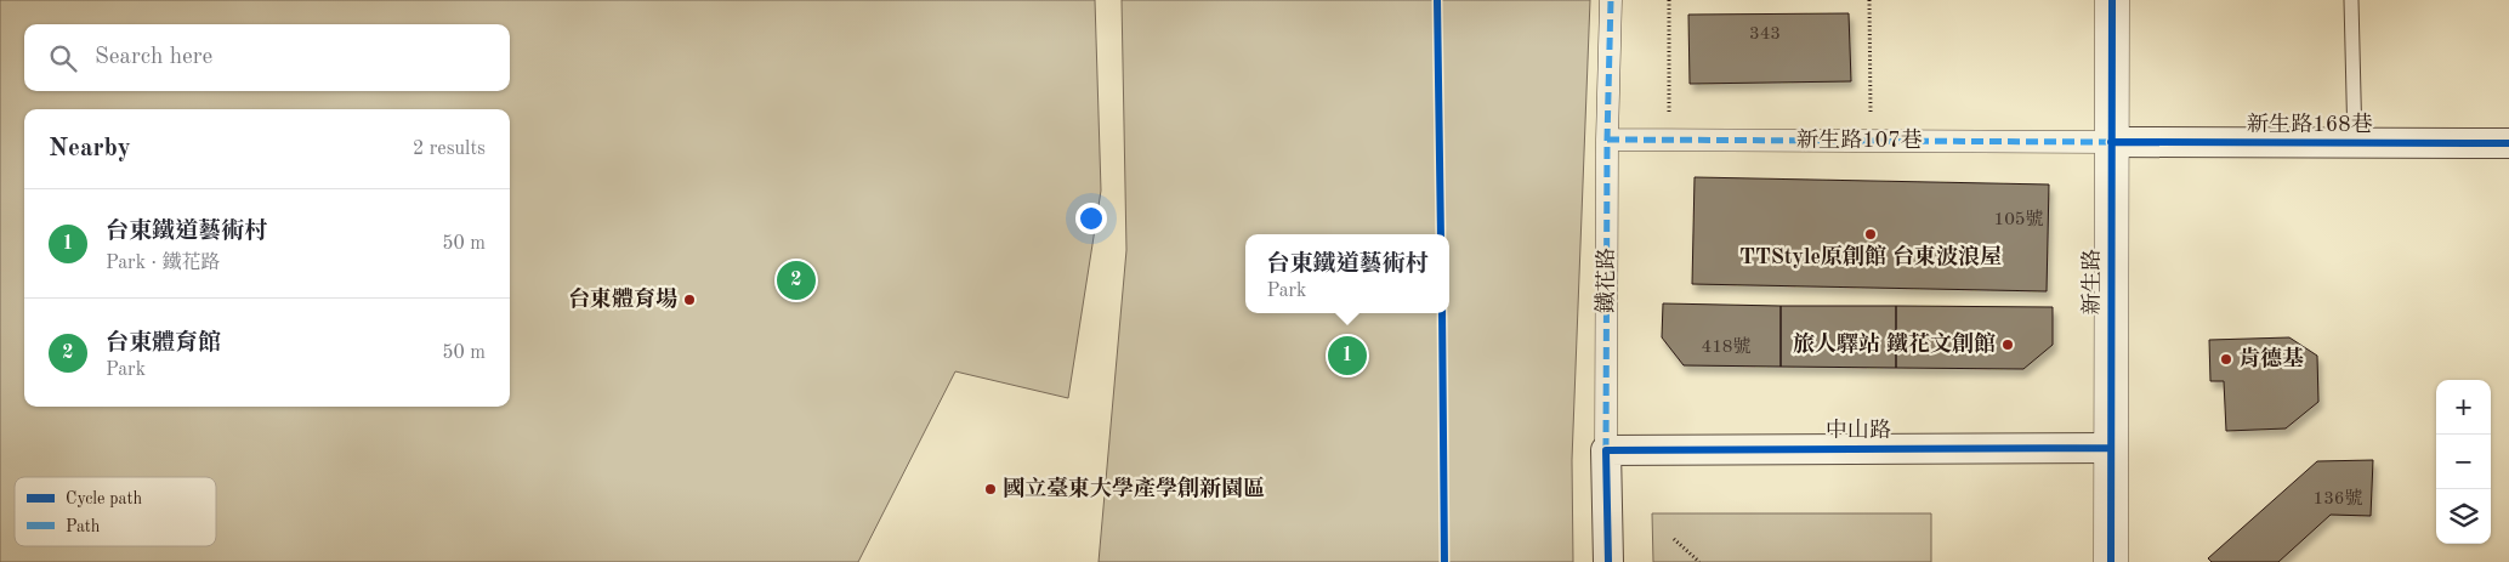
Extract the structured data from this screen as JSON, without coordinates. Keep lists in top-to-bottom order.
{
  "streets": {
    "street": [
      "新生路168巷",
      "新生路107巷",
      "鐵花路",
      "新生路",
      "中山路"
    ]
  },
  "crossings": [
    ["新生路168巷", "新生路107巷"],
    ["新生路168巷", "新生路"],
    ["新生路107巷", "鐵花路"],
    ["新生路107巷", "新生路"],
    ["鐵花路", "中山路"],
    ["新生路", "中山路"]
  ],
  "places": [
    "TTStyle原創館 台東波浪屋",
    "台東體育場",
    "旅人驛站 鐵花文創館",
    "肯德基",
    "國立臺東大學產學創新園區"
  ],
  "house_numbers": [
    "343",
    "105號",
    "418號",
    "136號"
  ],
  "legend": ["Cycle path", "Path"],
  "page": {
    "search": "Search here",
    "heading": ["Nearby", "2 results"],
    "list": [
      {
        "mark": "1",
        "name": "台東鐵道藝術村",
        "note": "Park · 鐵花路",
        "value": "50 m"
      },
      {
        "mark": "2",
        "name": "台東體育館",
        "note": "Park",
        "value": "50 m"
      }
    ],
    "popup": ["台東鐵道藝術村", "Park"],
    "pins": ["2", "1"],
    "map_buttons": ["+", "−"]
  }
}
